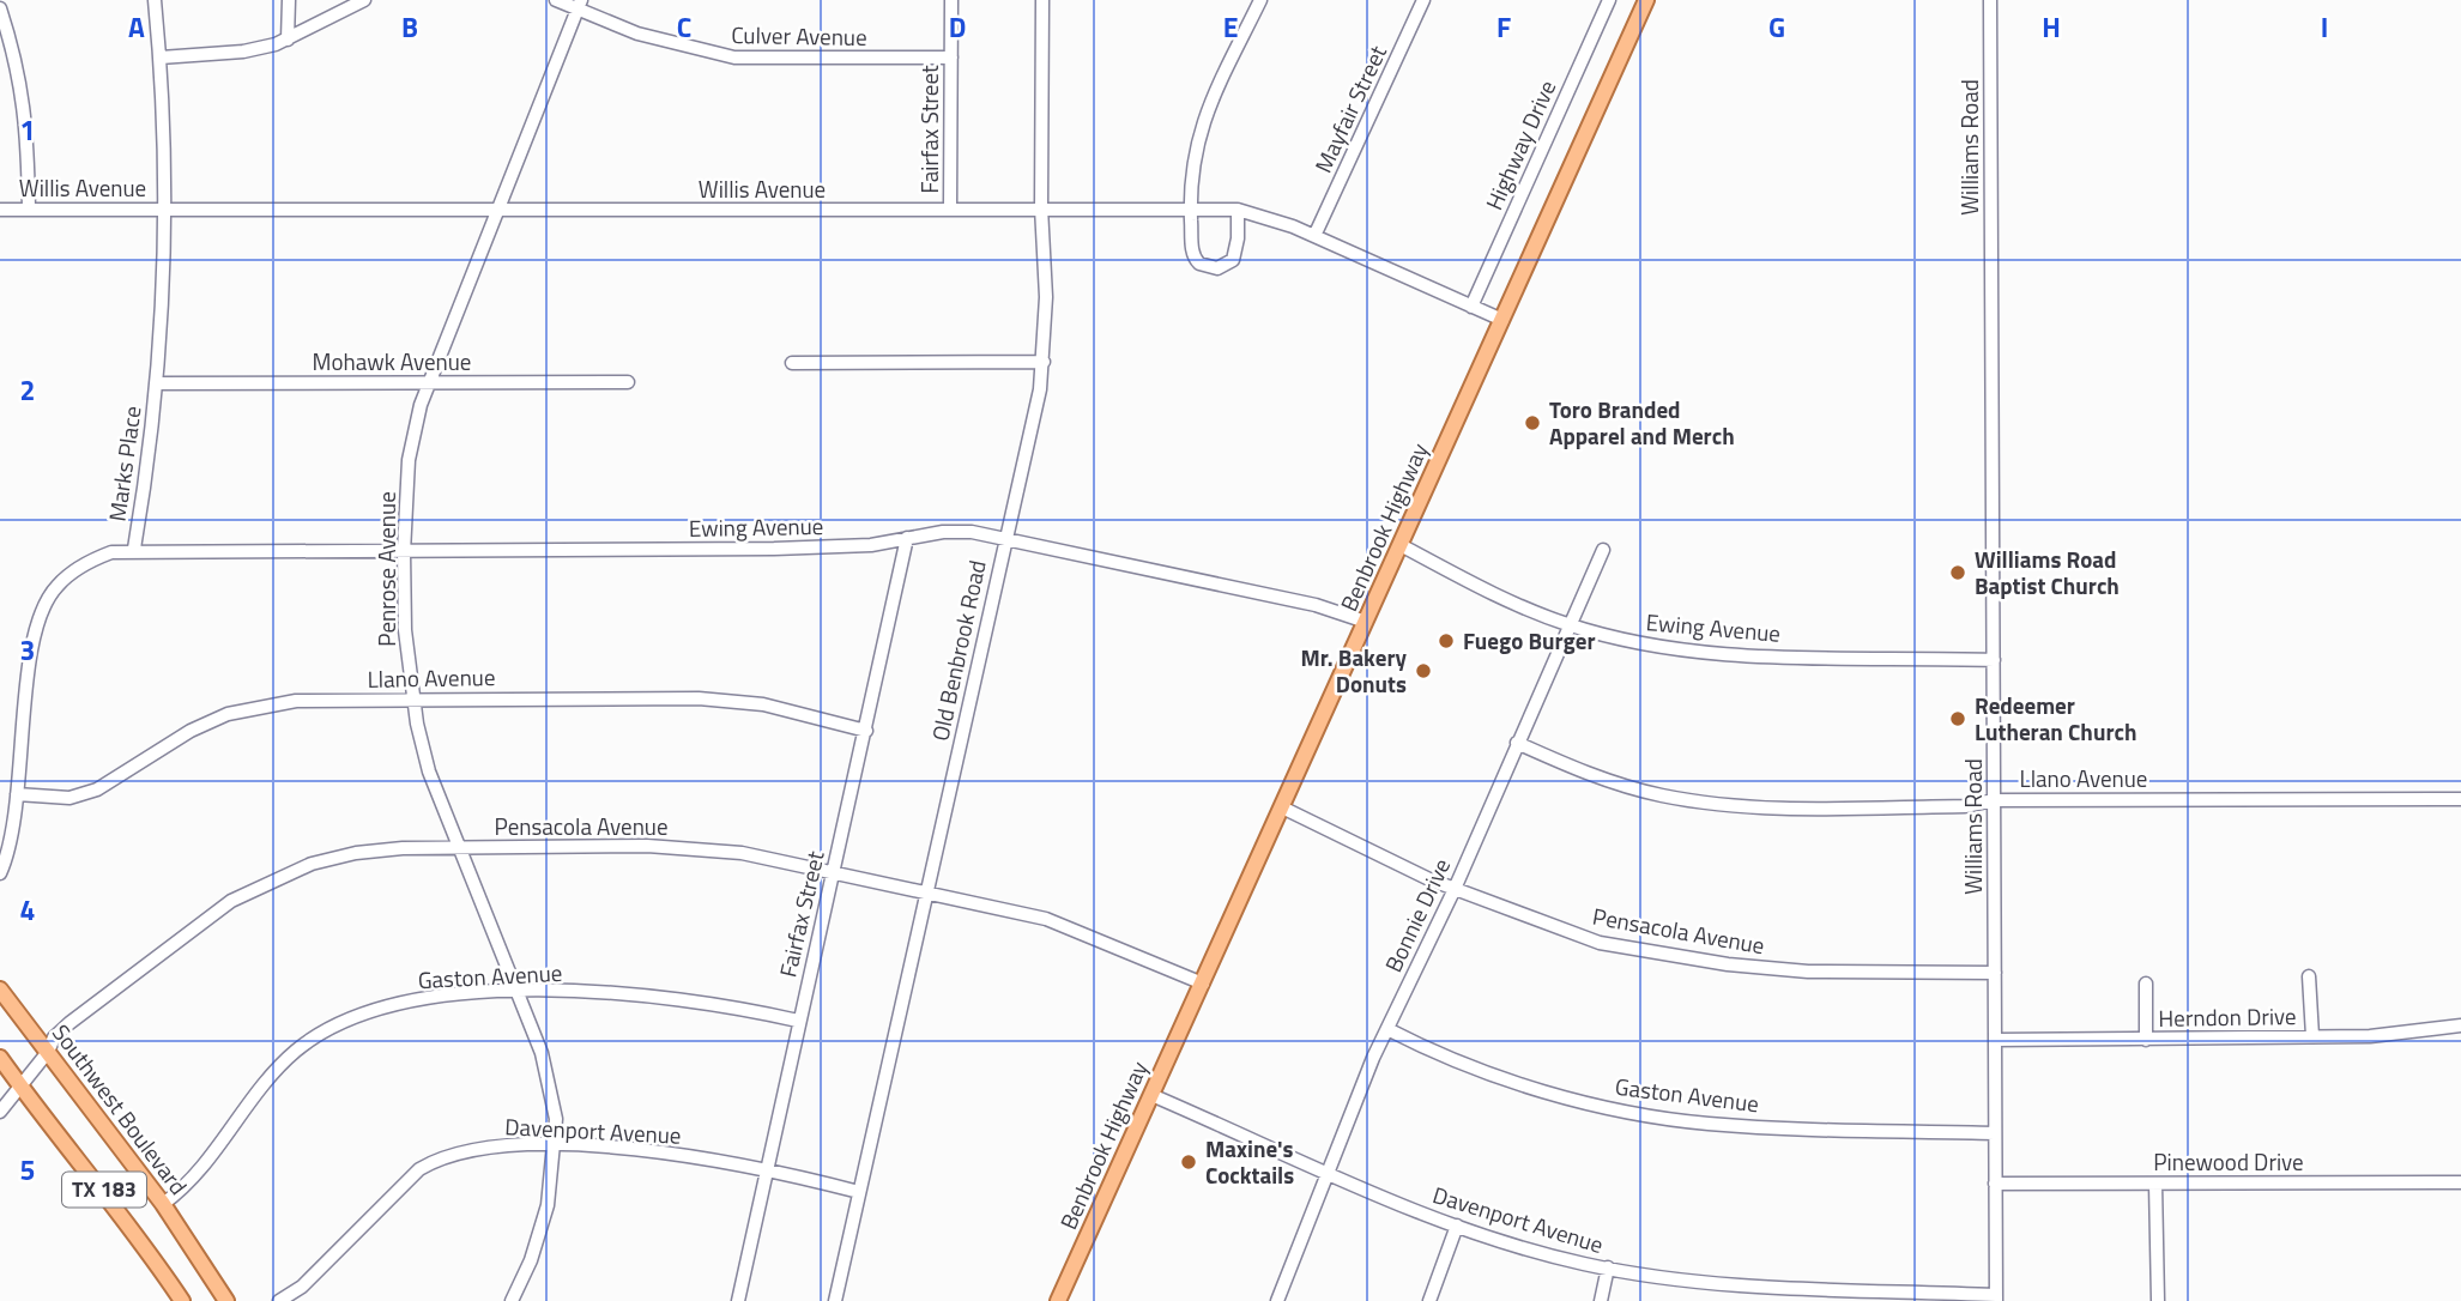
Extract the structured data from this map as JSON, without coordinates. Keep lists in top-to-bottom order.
{
  "streets": {
    "main road": ["Benbrook Highway", "Southwest Boulevard", "TX 183"],
    "street": [
      "Culver Avenue",
      "Mayfair Street",
      "Fairfax Street",
      "Highway Drive",
      "Williams Road",
      "Willis Avenue",
      "Mohawk Avenue",
      "Marks Place",
      "Ewing Avenue",
      "Penrose Avenue",
      "Old Benbrook Road",
      "Llano Avenue",
      "Pensacola Avenue",
      "Bonnie Drive",
      "Gaston Avenue",
      "Herndon Drive",
      "Davenport Avenue",
      "Pinewood Drive"
    ]
  },
  "crossings": [
    ["Culver Avenue", "Fairfax Street"],
    ["Culver Avenue", "Penrose Avenue"],
    ["Mayfair Street", "Willis Avenue"],
    ["Fairfax Street", "Willis Avenue"],
    ["Fairfax Street", "Ewing Avenue"],
    ["Fairfax Street", "Llano Avenue"],
    ["Fairfax Street", "Pensacola Avenue"],
    ["Fairfax Street", "Gaston Avenue"],
    ["Fairfax Street", "Davenport Avenue"],
    ["Highway Drive", "Willis Avenue"],
    ["Williams Road", "Ewing Avenue"],
    ["Williams Road", "Llano Avenue"],
    ["Williams Road", "Pensacola Avenue"],
    ["Williams Road", "Gaston Avenue"],
    ["Williams Road", "Herndon Drive"],
    ["Williams Road", "Davenport Avenue"],
    ["Williams Road", "Pinewood Drive"],
    ["Willis Avenue", "Marks Place"],
    ["Willis Avenue", "Benbrook Highway"],
    ["Willis Avenue", "Penrose Avenue"],
    ["Willis Avenue", "Old Benbrook Road"],
    ["Mohawk Avenue", "Marks Place"],
    ["Mohawk Avenue", "Penrose Avenue"],
    ["Marks Place", "Ewing Avenue"],
    ["Marks Place", "Llano Avenue"],
    ["Ewing Avenue", "Benbrook Highway"],
    ["Ewing Avenue", "Penrose Avenue"],
    ["Ewing Avenue", "Old Benbrook Road"],
    ["Ewing Avenue", "Bonnie Drive"],
    ["Benbrook Highway", "Pensacola Avenue"],
    ["Benbrook Highway", "Davenport Avenue"],
    ["Penrose Avenue", "Llano Avenue"],
    ["Penrose Avenue", "Pensacola Avenue"],
    ["Penrose Avenue", "Gaston Avenue"],
    ["Penrose Avenue", "Davenport Avenue"],
    ["Old Benbrook Road", "Pensacola Avenue"],
    ["Old Benbrook Road", "Davenport Avenue"],
    ["Llano Avenue", "Bonnie Drive"],
    ["Pensacola Avenue", "Bonnie Drive"],
    ["Pensacola Avenue", "Southwest Boulevard"],
    ["Pensacola Avenue", "TX 183"],
    ["Bonnie Drive", "Gaston Avenue"],
    ["Bonnie Drive", "Davenport Avenue"],
    ["Gaston Avenue", "Southwest Boulevard"]
  ],
  "places": [
    "Toro Branded Apparel and Merch",
    "Williams Road Baptist Church",
    "Fuego Burger",
    "Mr. Bakery Donuts",
    "Redeemer Lutheran Church",
    "Maxine's Cocktails"
  ],
  "grid": {
    "columns": [
      "A",
      "B",
      "C",
      "D",
      "E",
      "F",
      "G",
      "H",
      "I"
    ],
    "rows": [
      "1",
      "2",
      "3",
      "4",
      "5"
    ]
  }
}
